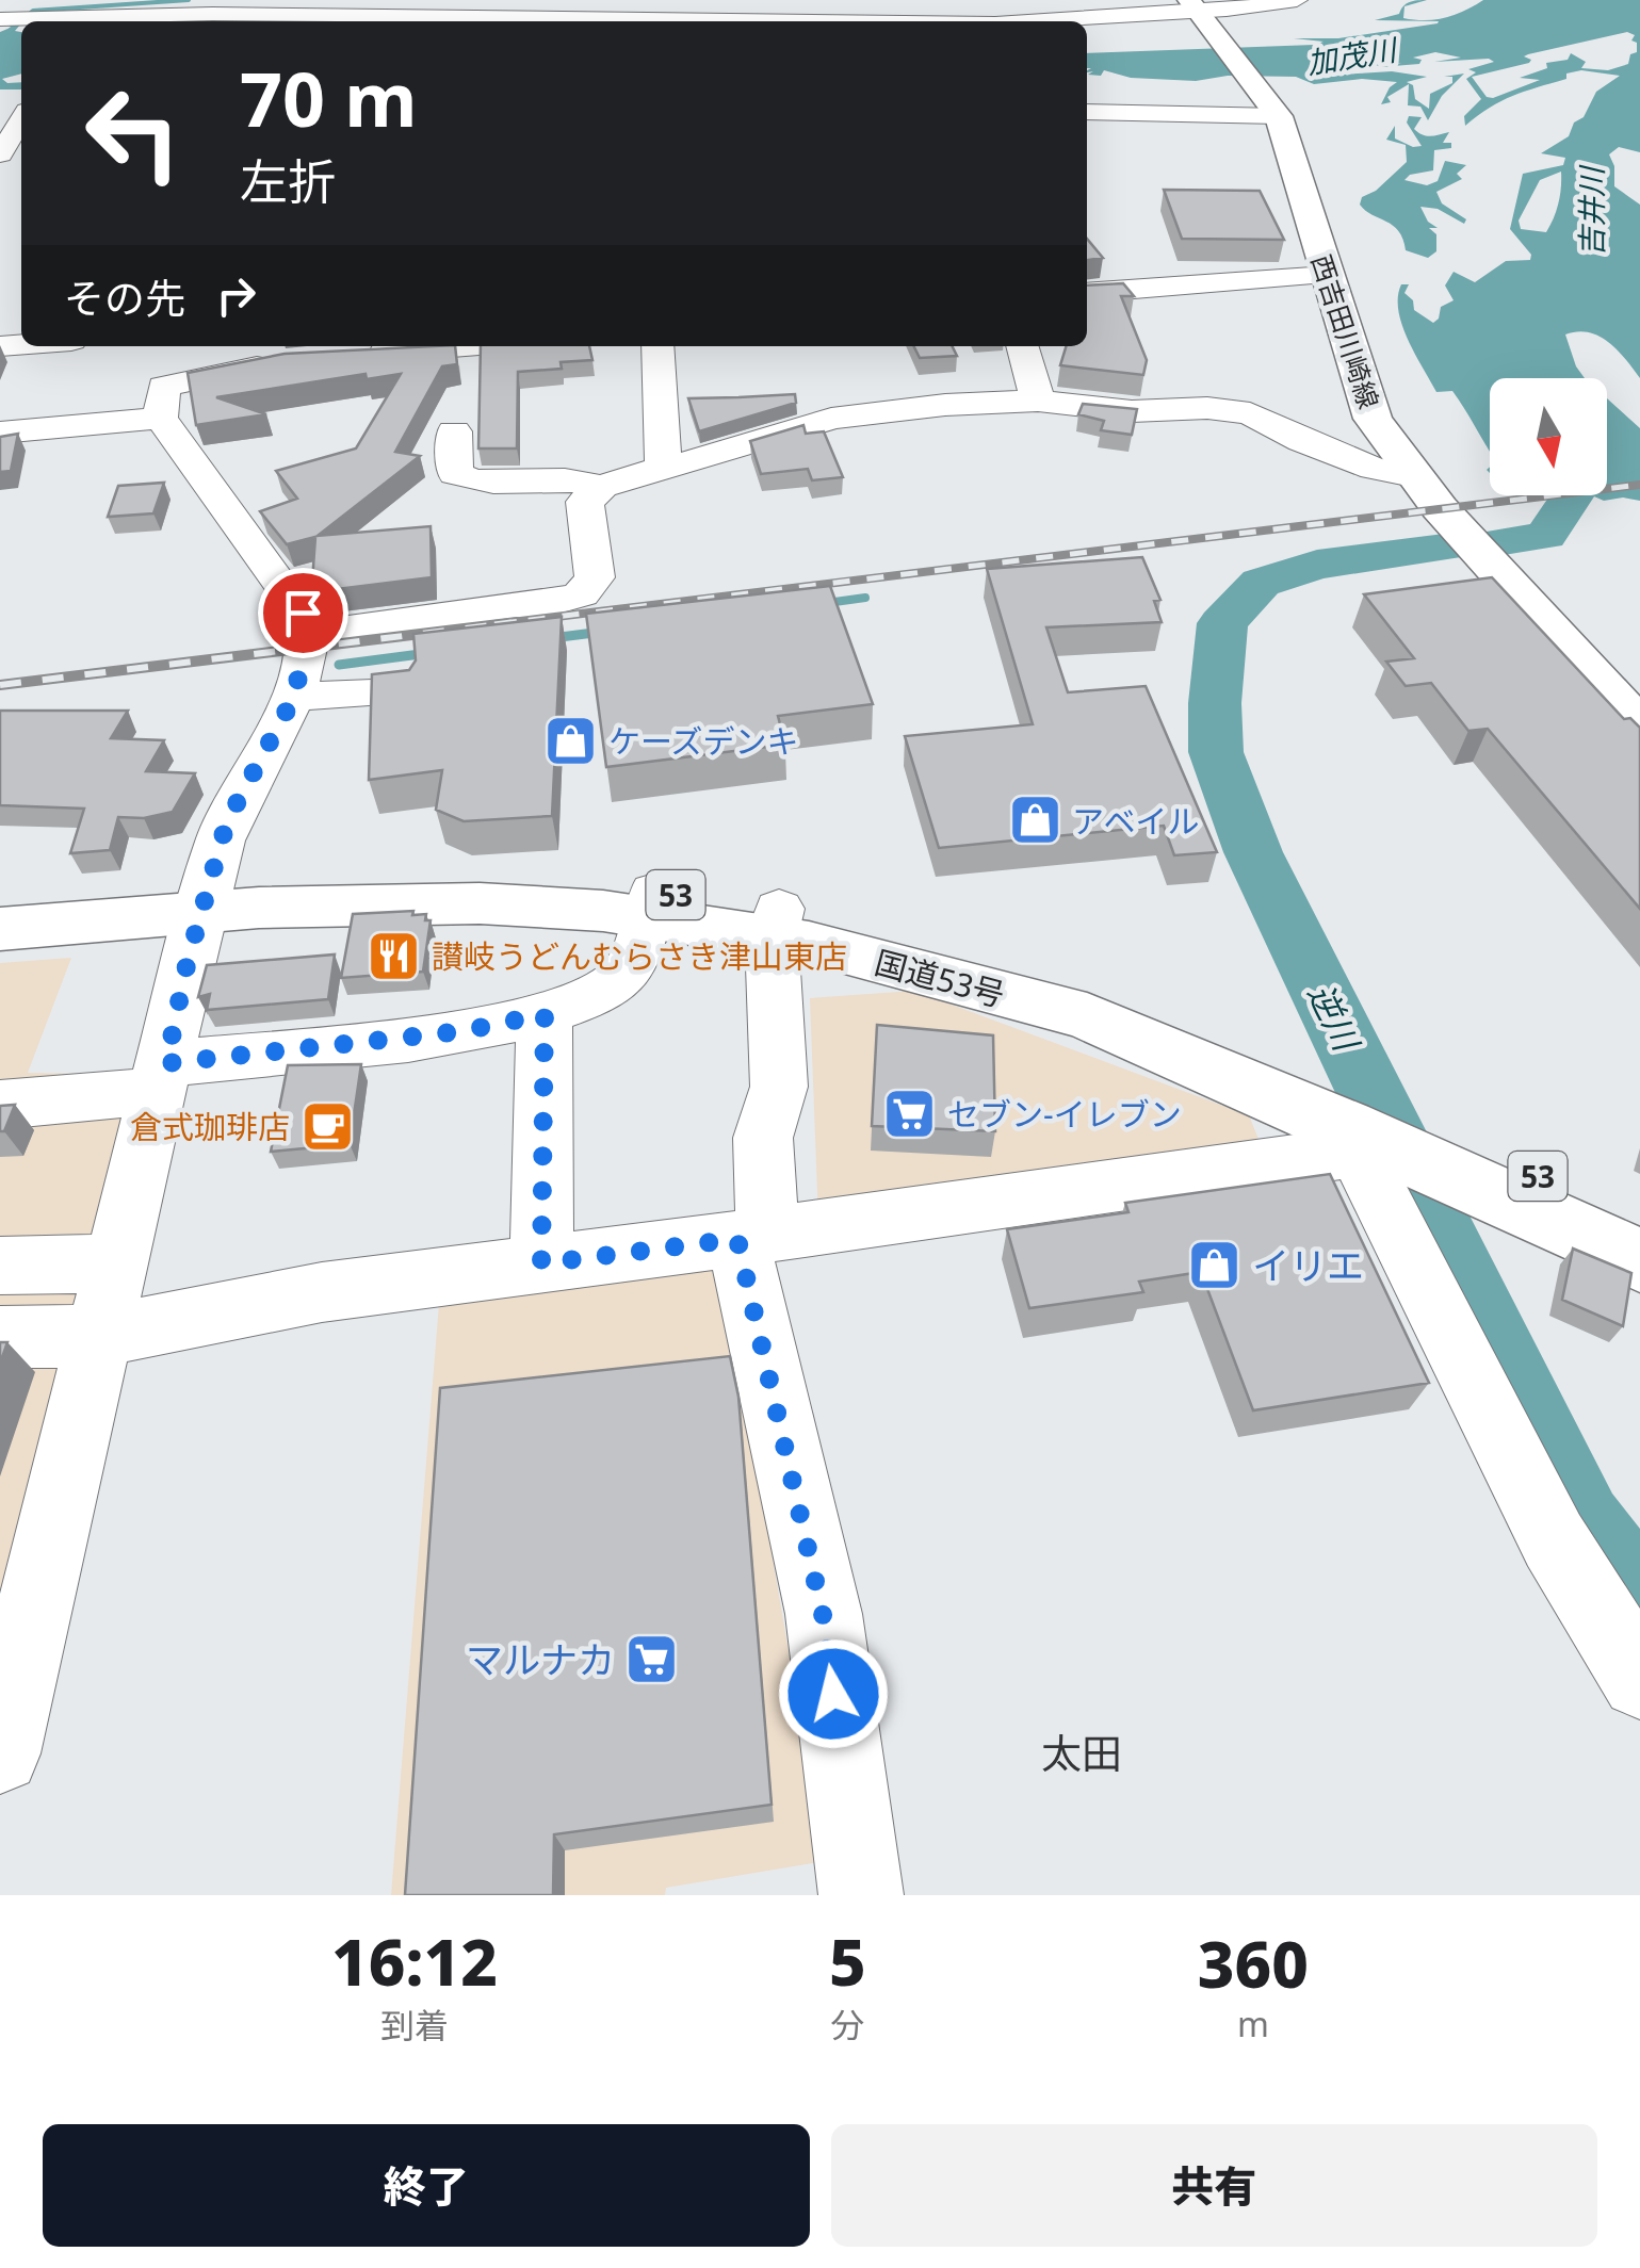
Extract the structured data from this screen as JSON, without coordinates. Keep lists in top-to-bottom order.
{
  "streets": {
    "main road": ["西吉田川崎線", "53", "国道53号"]
  },
  "districts": ["太田"],
  "water": ["加茂川", "吉井川", "逆川"],
  "places": {
    "shop": ["ケーズデンキ", "アベイル", "イリエ"],
    "restaurant": ["讃岐うどんむらさき津山東店"],
    "supermarket": ["セブン-イレブン", "マルナカ"],
    "cafe": ["倉式珈琲店"]
  },
  "north": "bottom",
  "page": {
    "turn": ["70 m", "左折"],
    "then": "その先",
    "eta": [
      "16:12",
      "到着",
      "5",
      "分",
      "360",
      "m"
    ],
    "buttons": ["終了", "共有"]
  }
}
